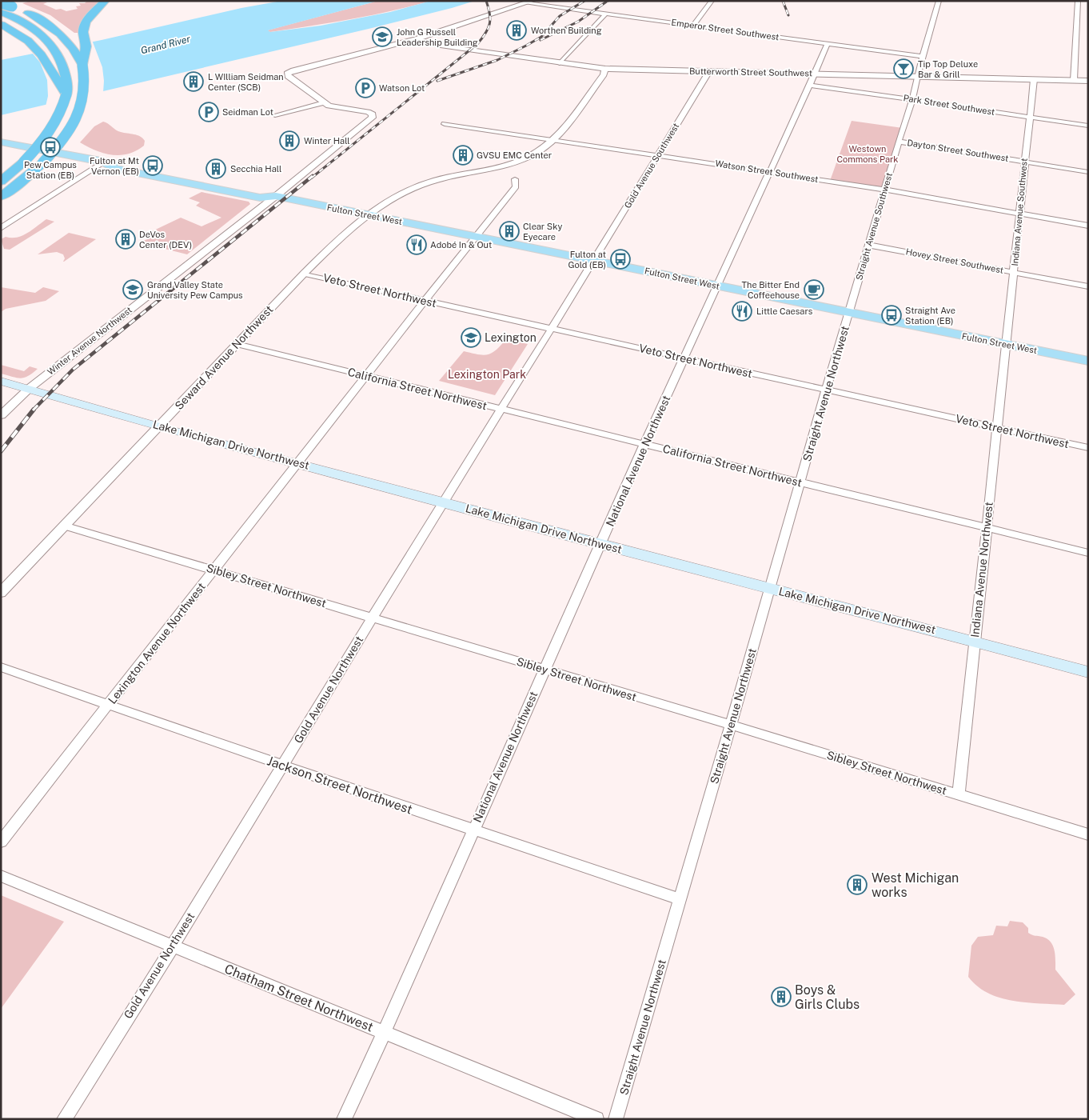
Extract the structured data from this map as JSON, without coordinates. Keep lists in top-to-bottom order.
{
  "streets": {
    "main road": ["Fulton Street West", "Lake Michigan Drive Northwest"],
    "street": [
      "Emperor Street Southwest",
      "Butterworth Street Southwest",
      "Park Street Southwest",
      "Dayton Street Southwest",
      "Gold Avenue Southwest",
      "Watson Street Southwest",
      "Indiana Avenue Southwest",
      "Straight Avenue Southwest",
      "Hovey Street Southwest",
      "Veto Street Northwest",
      "Winter Avenue Northwest",
      "Seward Avenue Northwest",
      "California Street Northwest",
      "Straight Avenue Northwest",
      "National Avenue Northwest",
      "Indiana Avenue Northwest",
      "Sibley Street Northwest",
      "Lexington Avenue Northwest",
      "Gold Avenue Northwest",
      "Jackson Street Northwest",
      "Chatham Street Northwest"
    ]
  },
  "crossings": [
    ["Emperor Street Southwest", "Straight Avenue Southwest"],
    ["Emperor Street Southwest", "National Avenue Northwest"],
    ["Butterworth Street Southwest", "Gold Avenue Southwest"],
    ["Butterworth Street Southwest", "Indiana Avenue Southwest"],
    ["Butterworth Street Southwest", "Straight Avenue Southwest"],
    ["Butterworth Street Southwest", "Seward Avenue Northwest"],
    ["Butterworth Street Southwest", "National Avenue Northwest"],
    ["Park Street Southwest", "Indiana Avenue Southwest"],
    ["Park Street Southwest", "Straight Avenue Southwest"],
    ["Park Street Southwest", "National Avenue Northwest"],
    ["Dayton Street Southwest", "Indiana Avenue Southwest"],
    ["Dayton Street Southwest", "Straight Avenue Southwest"],
    ["Gold Avenue Southwest", "Watson Street Southwest"],
    ["Gold Avenue Southwest", "Fulton Street West"],
    ["Gold Avenue Southwest", "Gold Avenue Northwest"],
    ["Watson Street Southwest", "Indiana Avenue Southwest"],
    ["Watson Street Southwest", "Straight Avenue Southwest"],
    ["Watson Street Southwest", "Seward Avenue Northwest"],
    ["Watson Street Southwest", "National Avenue Northwest"],
    ["Indiana Avenue Southwest", "Fulton Street West"],
    ["Indiana Avenue Southwest", "Hovey Street Southwest"],
    ["Indiana Avenue Southwest", "Indiana Avenue Northwest"],
    ["Fulton Street West", "Straight Avenue Southwest"],
    ["Fulton Street West", "Winter Avenue Northwest"],
    ["Fulton Street West", "Seward Avenue Northwest"],
    ["Fulton Street West", "Straight Avenue Northwest"],
    ["Fulton Street West", "National Avenue Northwest"],
    ["Fulton Street West", "Indiana Avenue Northwest"],
    ["Fulton Street West", "Lexington Avenue Northwest"],
    ["Fulton Street West", "Gold Avenue Northwest"],
    ["Straight Avenue Southwest", "Hovey Street Southwest"],
    ["Straight Avenue Southwest", "Straight Avenue Northwest"],
    ["Veto Street Northwest", "Seward Avenue Northwest"],
    ["Veto Street Northwest", "Straight Avenue Northwest"],
    ["Veto Street Northwest", "National Avenue Northwest"],
    ["Veto Street Northwest", "Indiana Avenue Northwest"],
    ["Veto Street Northwest", "Lexington Avenue Northwest"],
    ["Veto Street Northwest", "Gold Avenue Northwest"],
    ["Winter Avenue Northwest", "Lake Michigan Drive Northwest"],
    ["Seward Avenue Northwest", "California Street Northwest"],
    ["Seward Avenue Northwest", "Lake Michigan Drive Northwest"],
    ["Seward Avenue Northwest", "Sibley Street Northwest"],
    ["California Street Northwest", "Straight Avenue Northwest"],
    ["California Street Northwest", "National Avenue Northwest"],
    ["California Street Northwest", "Indiana Avenue Northwest"],
    ["California Street Northwest", "Lexington Avenue Northwest"],
    ["California Street Northwest", "Gold Avenue Northwest"],
    ["Straight Avenue Northwest", "Lake Michigan Drive Northwest"],
    ["Straight Avenue Northwest", "Sibley Street Northwest"],
    ["Straight Avenue Northwest", "Jackson Street Northwest"],
    ["Lake Michigan Drive Northwest", "National Avenue Northwest"],
    ["Lake Michigan Drive Northwest", "Indiana Avenue Northwest"],
    ["Lake Michigan Drive Northwest", "Lexington Avenue Northwest"],
    ["Lake Michigan Drive Northwest", "Gold Avenue Northwest"],
    ["National Avenue Northwest", "Sibley Street Northwest"],
    ["National Avenue Northwest", "Jackson Street Northwest"],
    ["National Avenue Northwest", "Chatham Street Northwest"],
    ["Indiana Avenue Northwest", "Sibley Street Northwest"],
    ["Sibley Street Northwest", "Lexington Avenue Northwest"],
    ["Sibley Street Northwest", "Gold Avenue Northwest"],
    ["Lexington Avenue Northwest", "Jackson Street Northwest"],
    ["Gold Avenue Northwest", "Jackson Street Northwest"],
    ["Gold Avenue Northwest", "Chatham Street Northwest"]
  ],
  "water": ["Grand River"],
  "parks": ["Westown Commons Park", "Lexington Park"],
  "places": {
    "building": [
      "Worthen Building",
      "L WIlliam Seidman Center (SCB)",
      "Winter Hall",
      "GVSU EMC Center",
      "Secchia Hall",
      "Clear Sky Eyecare",
      "DeVos Center (DEV)",
      "West Michigan works",
      "Boys & Girls Clubs"
    ],
    "school or university": ["John G Russell Leadership Building", "Grand Valley State University Pew Campus", "Lexington"],
    "bar": ["Tip Top Deluxe Bar & Grill"],
    "parking": ["Watson Lot", "Seidman Lot"],
    "bus stop": [
      "Pew Campus Station (EB)",
      "Fulton at Mt Vernon (EB)",
      "Fulton at Gold (EB)",
      "Straight Ave Station (EB)"
    ],
    "restaurant": ["Adobé In & Out", "Little Caesars"],
    "cafe": ["The Bitter End Coffeehouse"]
  }
}
